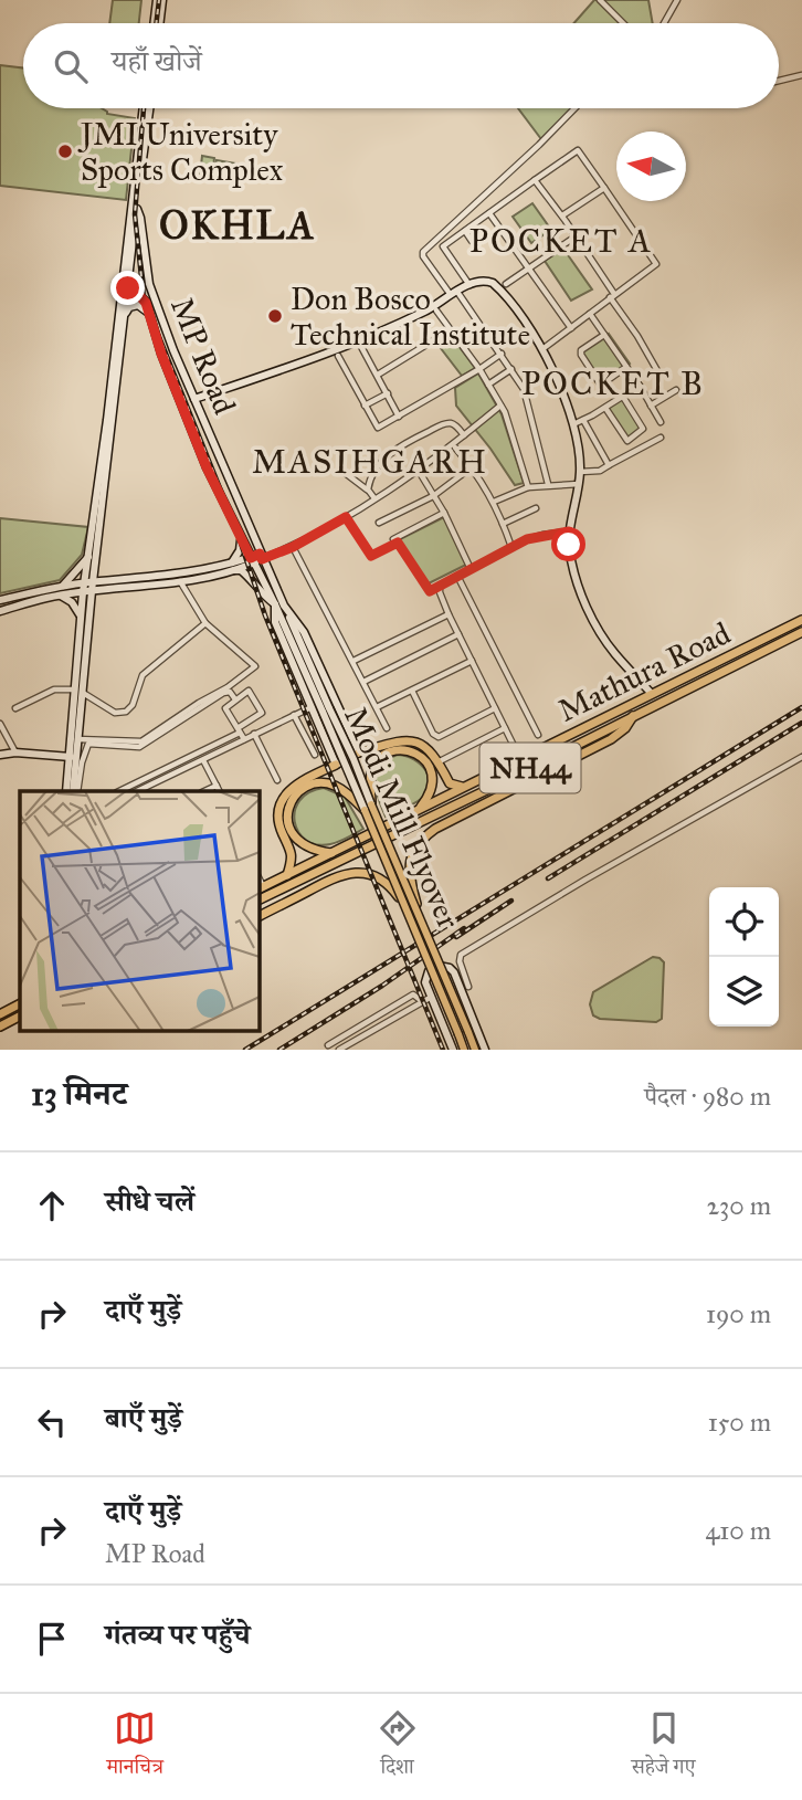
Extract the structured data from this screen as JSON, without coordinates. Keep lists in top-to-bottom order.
{
  "streets": {
    "highway": ["Mathura Road", "NH44"],
    "main road": ["MP Road", "Modi Mill Flyover"]
  },
  "crossings": [
    ["MP Road", "Modi Mill Flyover"]
  ],
  "districts": [
    "OKHLA",
    "POCKET A",
    "POCKET B",
    "MASIHGARH"
  ],
  "places": ["JMI University Sports Complex", "Don Bosco Technical Institute"],
  "north": "left",
  "page": {
    "search": "यहाँ खोजें",
    "heading": ["13 मिनट", "पैदल · 980 m"],
    "list": [
      ["सीधे चलें", "230 m"],
      ["दाएँ मुड़ें", "190 m"],
      ["बाएँ मुड़ें", "150 m"],
      ["दाएँ मुड़ें", "MP Road", "410 m"],
      "गंतव्य पर पहुँचे"
    ],
    "nav": ["मानचित्र", "दिशा", "सहेजे गए"]
  }
}
